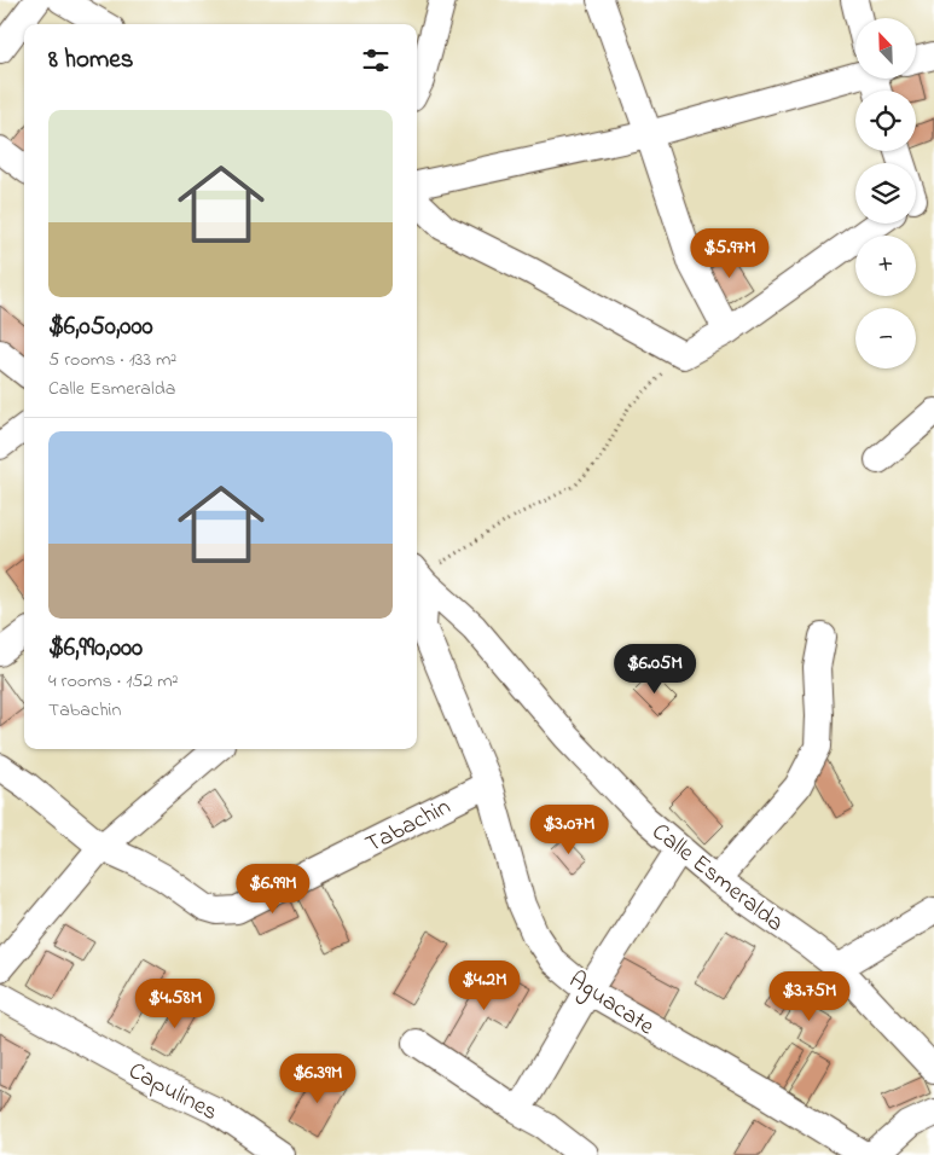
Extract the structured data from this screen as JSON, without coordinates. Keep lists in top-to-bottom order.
{
  "streets": {
    "street": [
      "Tabachin",
      "Calle Esmeralda",
      "Aguacate",
      "Capulines"
    ]
  },
  "crossings": [
    ["Tabachin", "Aguacate"],
    ["Calle Esmeralda", "Aguacate"]
  ],
  "north": "top left",
  "page": {
    "map_buttons": ["+", "−"],
    "heading": "8 homes",
    "list": [
      {
        "name": "$6,050,000",
        "note": "5 rooms · 133 m² · Calle Esmeralda"
      },
      {
        "name": "$6,990,000",
        "note": "4 rooms · 152 m² · Tabachin"
      }
    ],
    "price": [
      "$5.97M",
      "$6.05M",
      "$3.07M",
      "$6.99M",
      "$4.2M",
      "$3.75M",
      "$4.58M",
      "$6.39M"
    ]
  }
}
